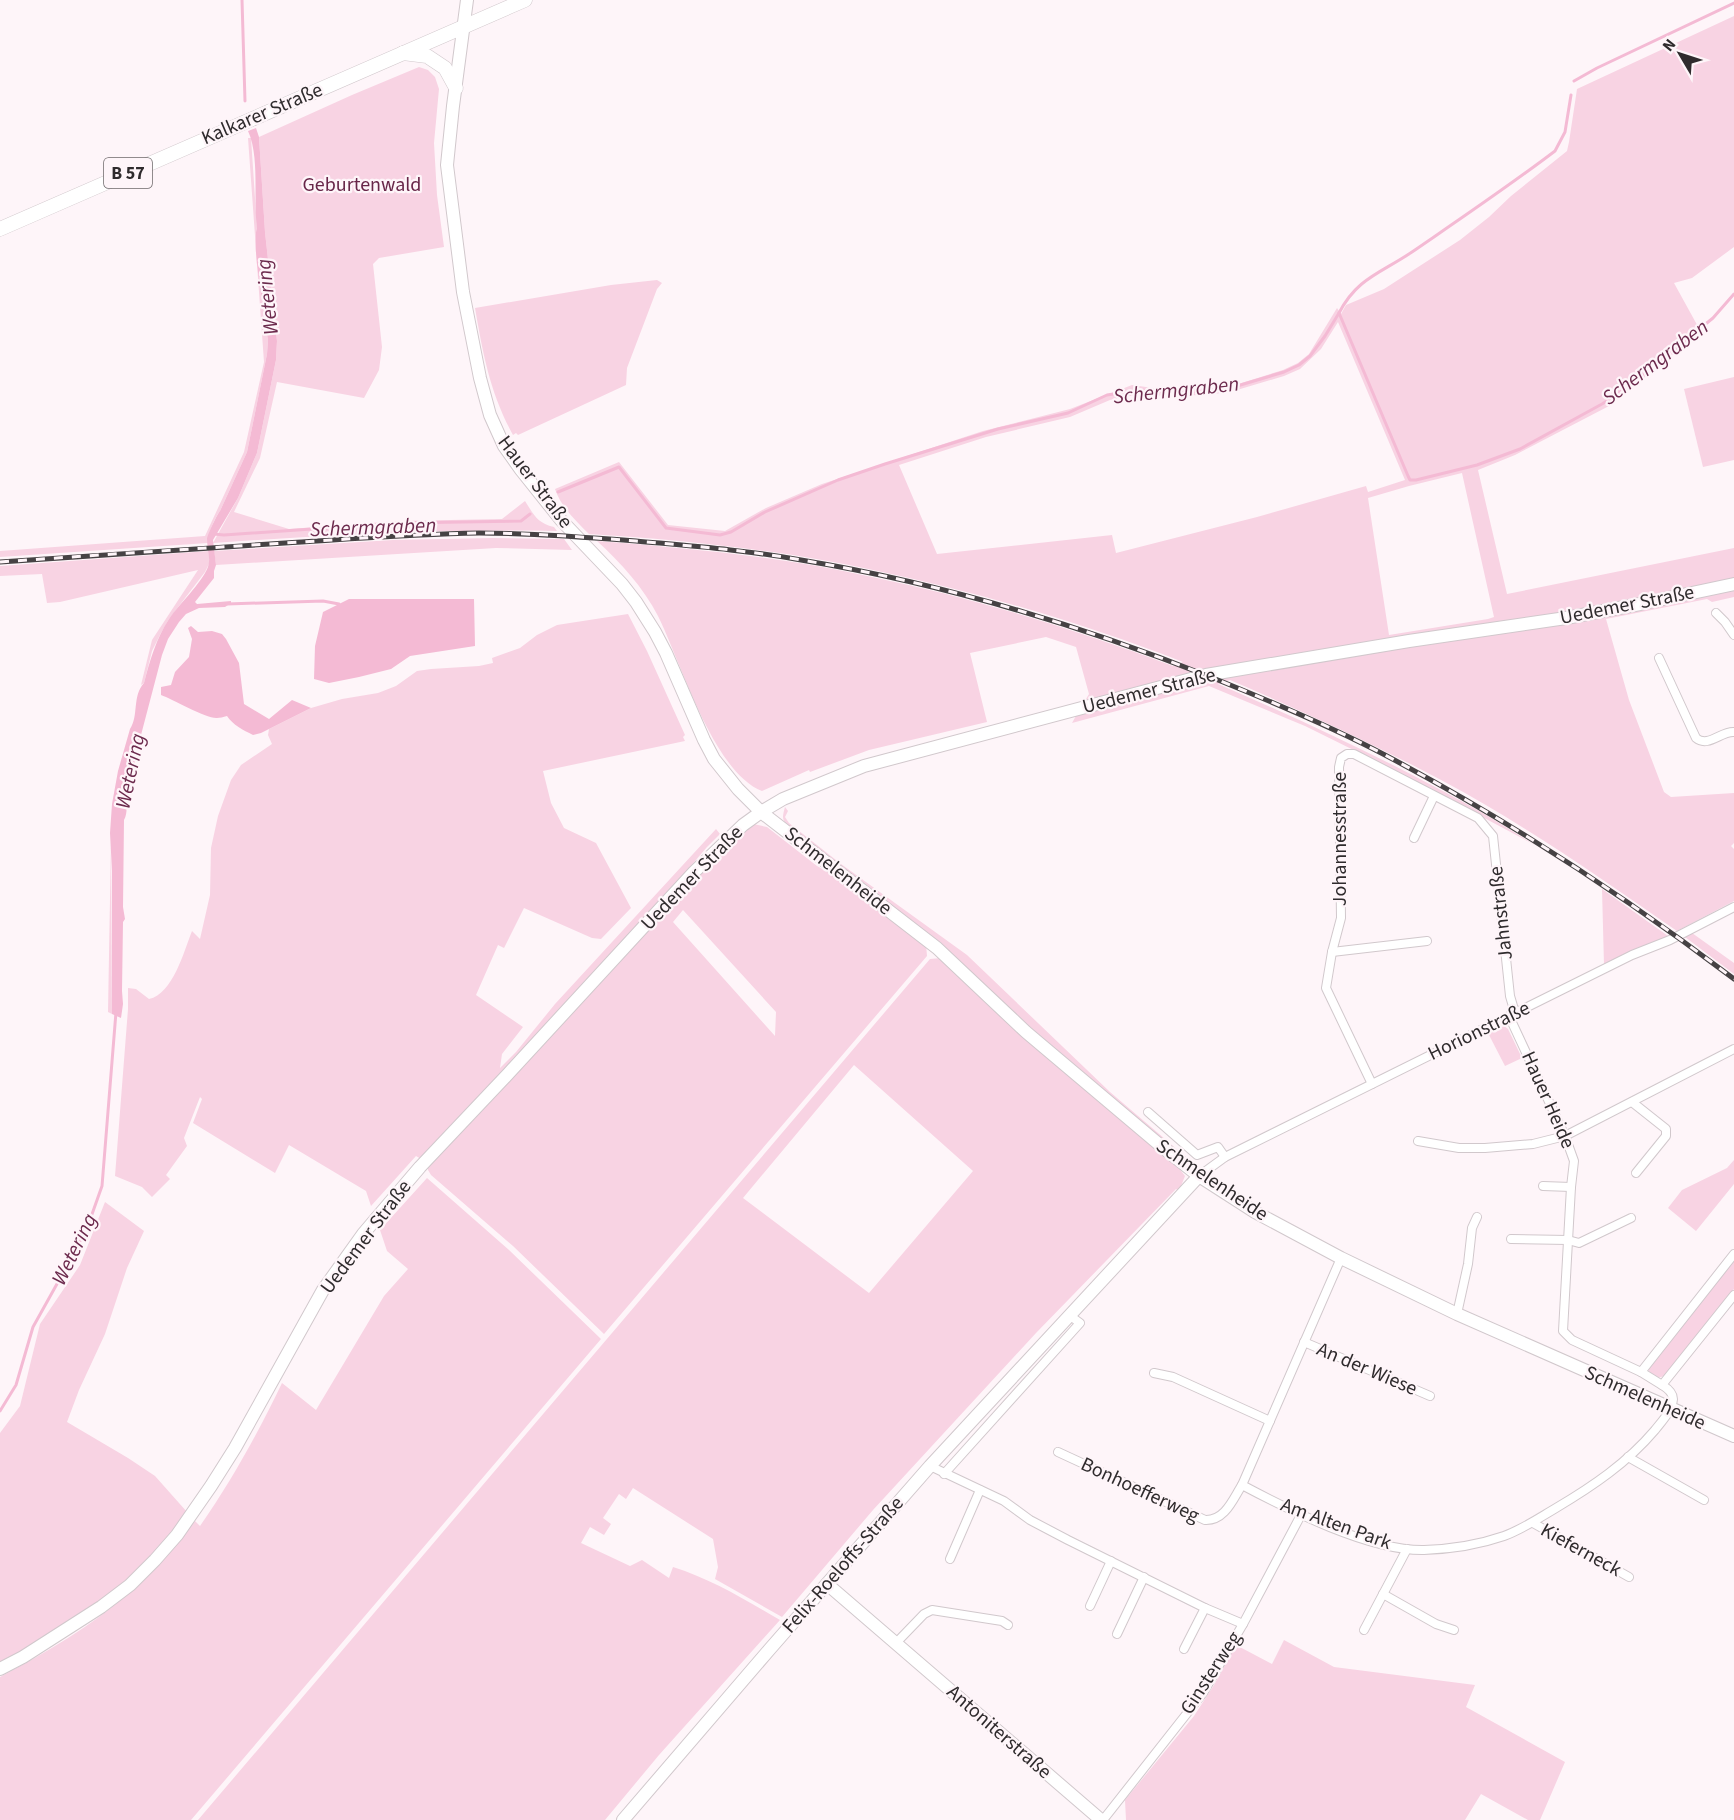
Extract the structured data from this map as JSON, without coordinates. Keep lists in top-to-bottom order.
{
  "streets": {
    "main road": ["Kalkarer Straße", "B 57"],
    "street": [
      "Hauer Straße",
      "Uedemer Straße",
      "Johannesstraße",
      "Schmelenheide",
      "Jahnstraße",
      "Horionstraße",
      "Hauer Heide",
      "An der Wiese",
      "Bonhoefferweg",
      "Am Alten Park",
      "Kieferneck",
      "Felix-Roeloffs-Straße",
      "Ginsterweg",
      "Antoniterstraße"
    ]
  },
  "crossings": [
    ["Kalkarer Straße", "Hauer Straße"],
    ["Hauer Straße", "Uedemer Straße"],
    ["Hauer Straße", "Schmelenheide"],
    ["Uedemer Straße", "Schmelenheide"],
    ["Johannesstraße", "Jahnstraße"],
    ["Johannesstraße", "Horionstraße"],
    ["Schmelenheide", "Horionstraße"],
    ["Schmelenheide", "Am Alten Park"],
    ["Schmelenheide", "Felix-Roeloffs-Straße"],
    ["Jahnstraße", "Horionstraße"],
    ["Jahnstraße", "Hauer Heide"],
    ["Horionstraße", "Hauer Heide"],
    ["Horionstraße", "Felix-Roeloffs-Straße"],
    ["Bonhoefferweg", "Am Alten Park"],
    ["Am Alten Park", "Kieferneck"],
    ["Am Alten Park", "Ginsterweg"],
    ["Felix-Roeloffs-Straße", "Antoniterstraße"],
    ["Ginsterweg", "Antoniterstraße"]
  ],
  "water": ["Wetering", "Schermgraben"],
  "parks": ["Geburtenwald"],
  "north": "top left"
}
